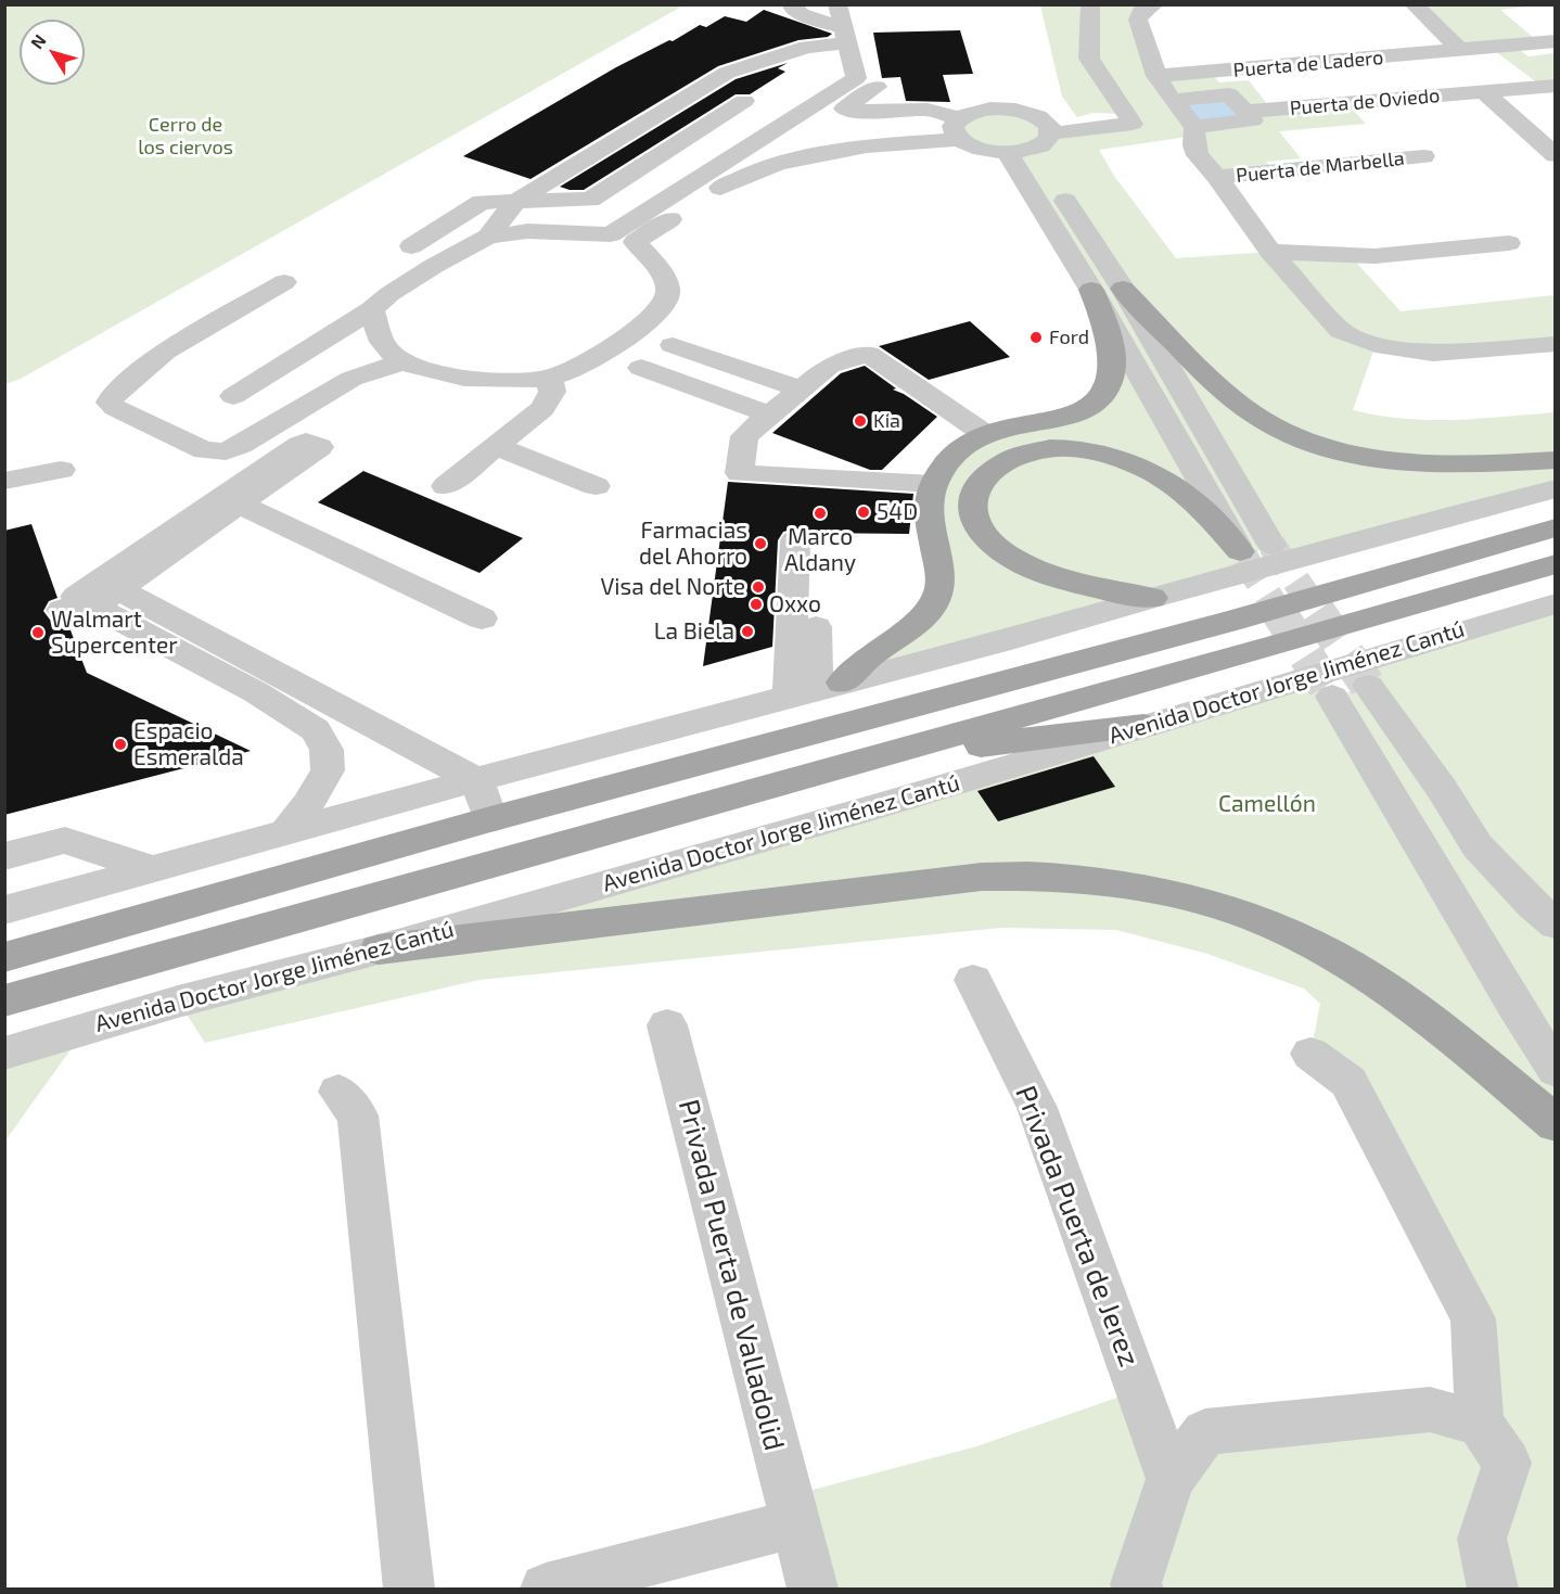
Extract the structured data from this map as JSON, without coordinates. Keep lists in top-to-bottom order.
{
  "streets": {
    "main road": ["Avenida Doctor Jorge Jiménez Cantú"],
    "street": [
      "Puerta de Ladero",
      "Puerta de Oviedo",
      "Puerta de Marbella",
      "Privada Puerta de Jerez",
      "Privada Puerta de Valladolid"
    ]
  },
  "parks": ["Cerro de los ciervos", "Camellón"],
  "places": [
    "Ford",
    "Kia",
    "54D",
    "Marco Aldany",
    "Farmacias del Ahorro",
    "Visa del Norte",
    "Oxxo",
    "La Biela",
    "Walmart Supercenter",
    "Espacio Esmeralda"
  ],
  "north": "top left"
}
